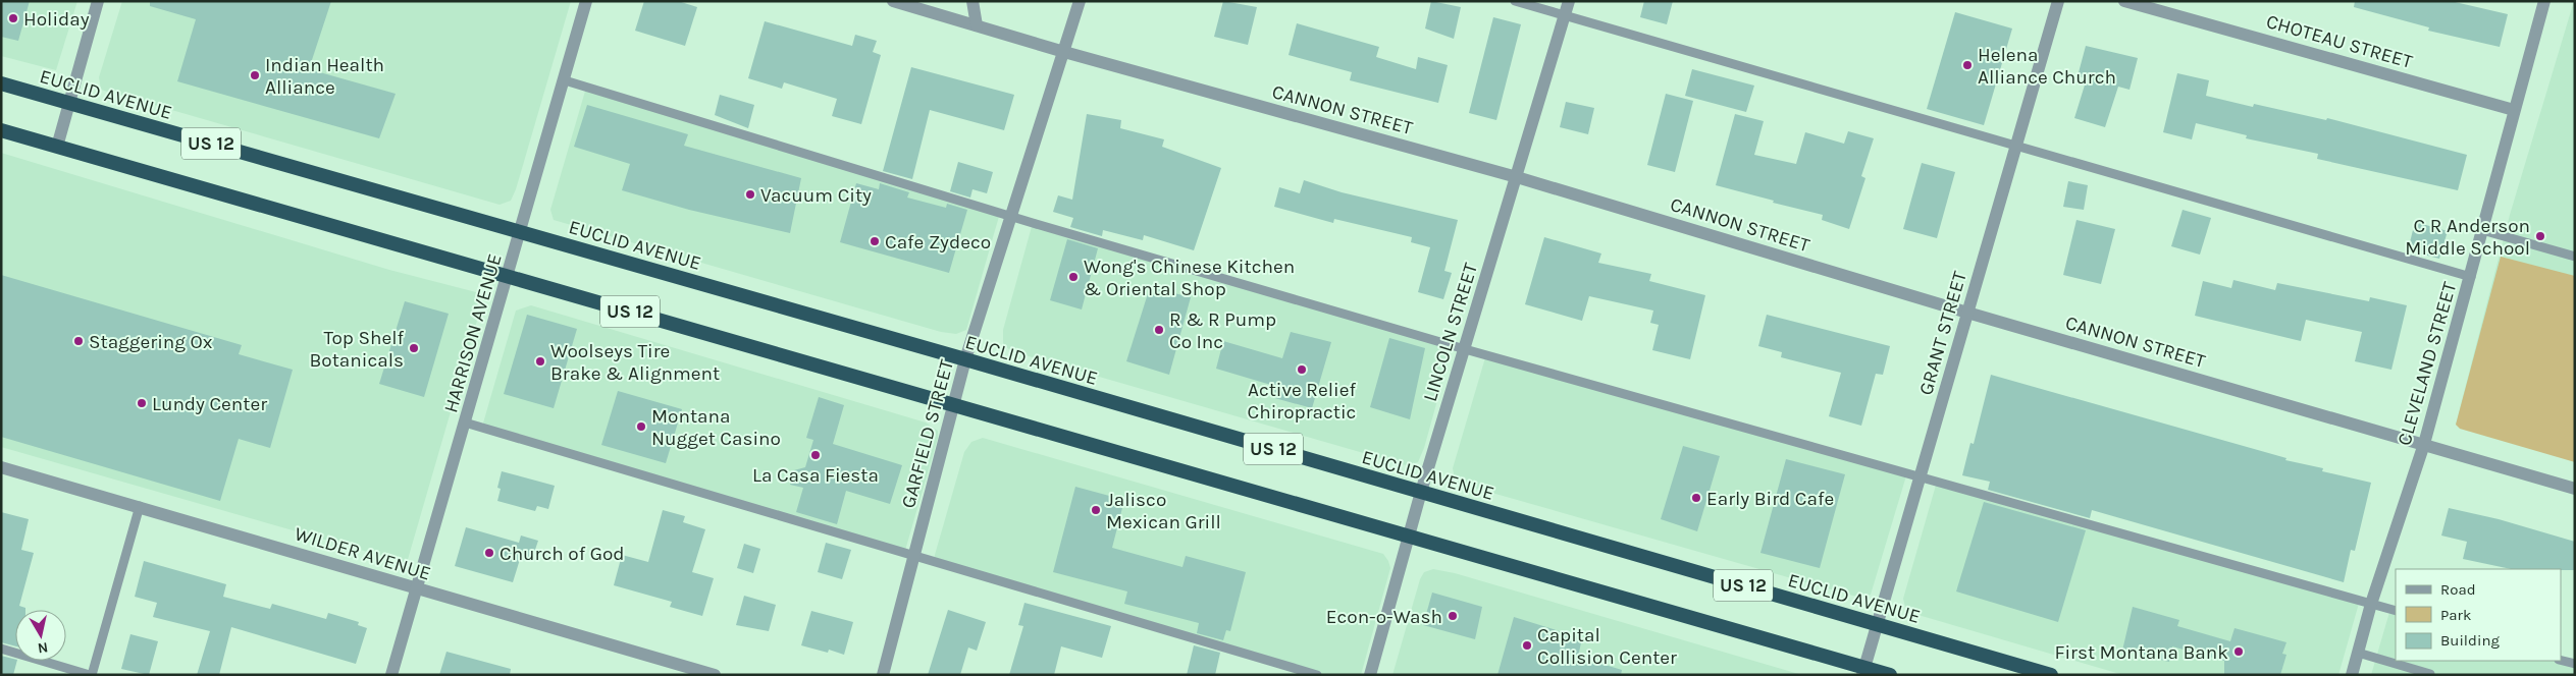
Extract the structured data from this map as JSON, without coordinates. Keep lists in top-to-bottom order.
{
  "streets": {
    "highway": ["EUCLID AVENUE", "US 12"],
    "street": [
      "CHOTEAU STREET",
      "CANNON STREET",
      "LINCOLN STREET",
      "HARRISON AVENUE",
      "GRANT STREET",
      "CLEVELAND STREET",
      "GARFIELD STREET",
      "WILDER AVENUE"
    ]
  },
  "crossings": [
    ["CHOTEAU STREET", "CLEVELAND STREET"],
    ["EUCLID AVENUE", "LINCOLN STREET"],
    ["EUCLID AVENUE", "HARRISON AVENUE"],
    ["EUCLID AVENUE", "GRANT STREET"],
    ["EUCLID AVENUE", "GARFIELD STREET"],
    ["CANNON STREET", "LINCOLN STREET"],
    ["CANNON STREET", "GRANT STREET"],
    ["CANNON STREET", "CLEVELAND STREET"],
    ["CANNON STREET", "GARFIELD STREET"],
    ["US 12", "LINCOLN STREET"],
    ["US 12", "HARRISON AVENUE"],
    ["US 12", "GRANT STREET"],
    ["US 12", "GARFIELD STREET"],
    ["HARRISON AVENUE", "WILDER AVENUE"]
  ],
  "places": [
    "Holiday",
    "Helena Alliance Church",
    "Indian Health Alliance",
    "Vacuum City",
    "C R Anderson Middle School",
    "Cafe Zydeco",
    "Wong's Chinese Kitchen & Oriental Shop",
    "R & R Pump Co Inc",
    "Staggering Ox",
    "Top Shelf Botanicals",
    "Woolseys Tire Brake & Alignment",
    "Active Relief Chiropractic",
    "Lundy Center",
    "Montana Nugget Casino",
    "La Casa Fiesta",
    "Early Bird Cafe",
    "Jalisco Mexican Grill",
    "Church of God",
    "Econ-o-Wash",
    "Capital Collision Center",
    "First Montana Bank"
  ],
  "legend": ["Road", "Park", "Building"],
  "north": "bottom"
}
